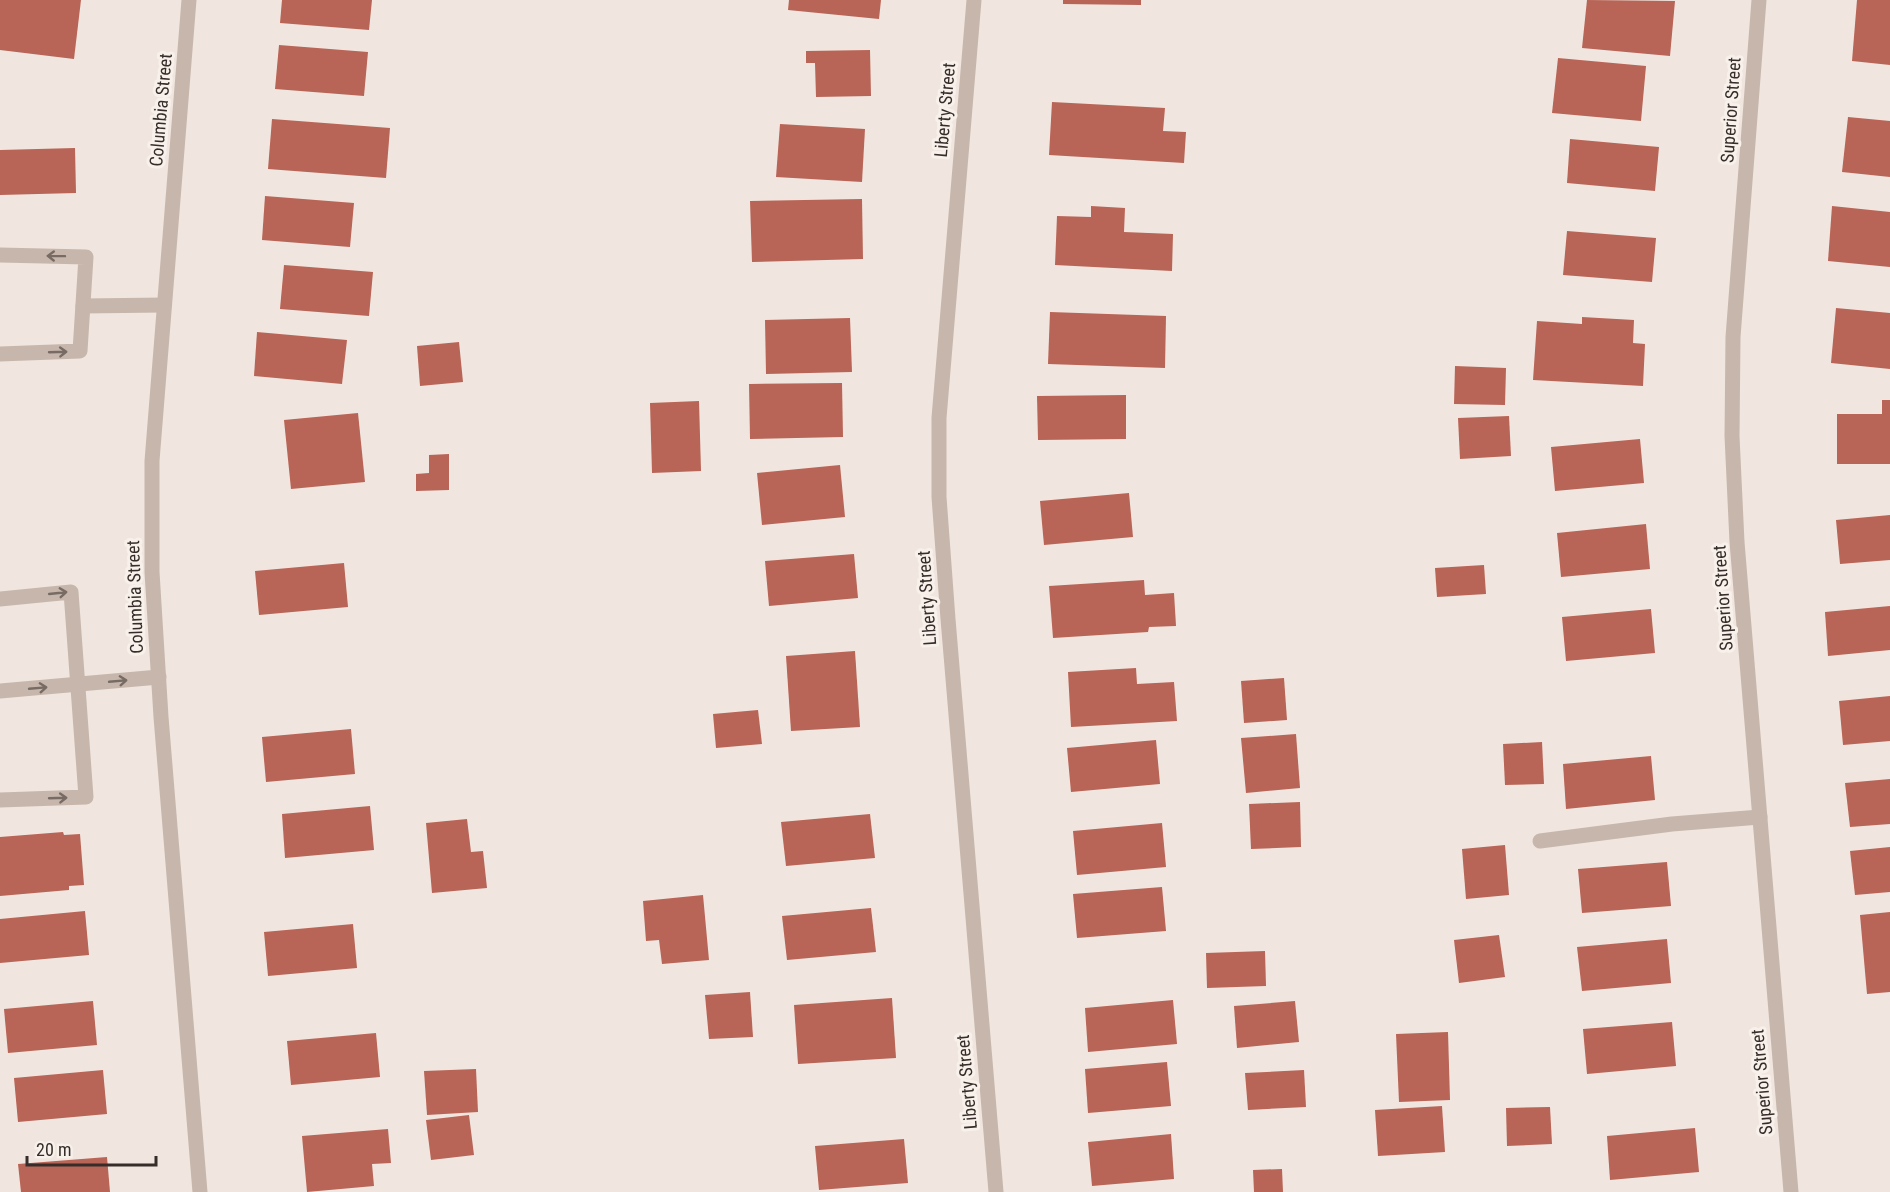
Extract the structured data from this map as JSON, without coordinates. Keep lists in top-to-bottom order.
{
  "streets": {
    "street": ["Columbia Street", "Liberty Street", "Superior Street"]
  },
  "scale_bar": "20 m"
}
